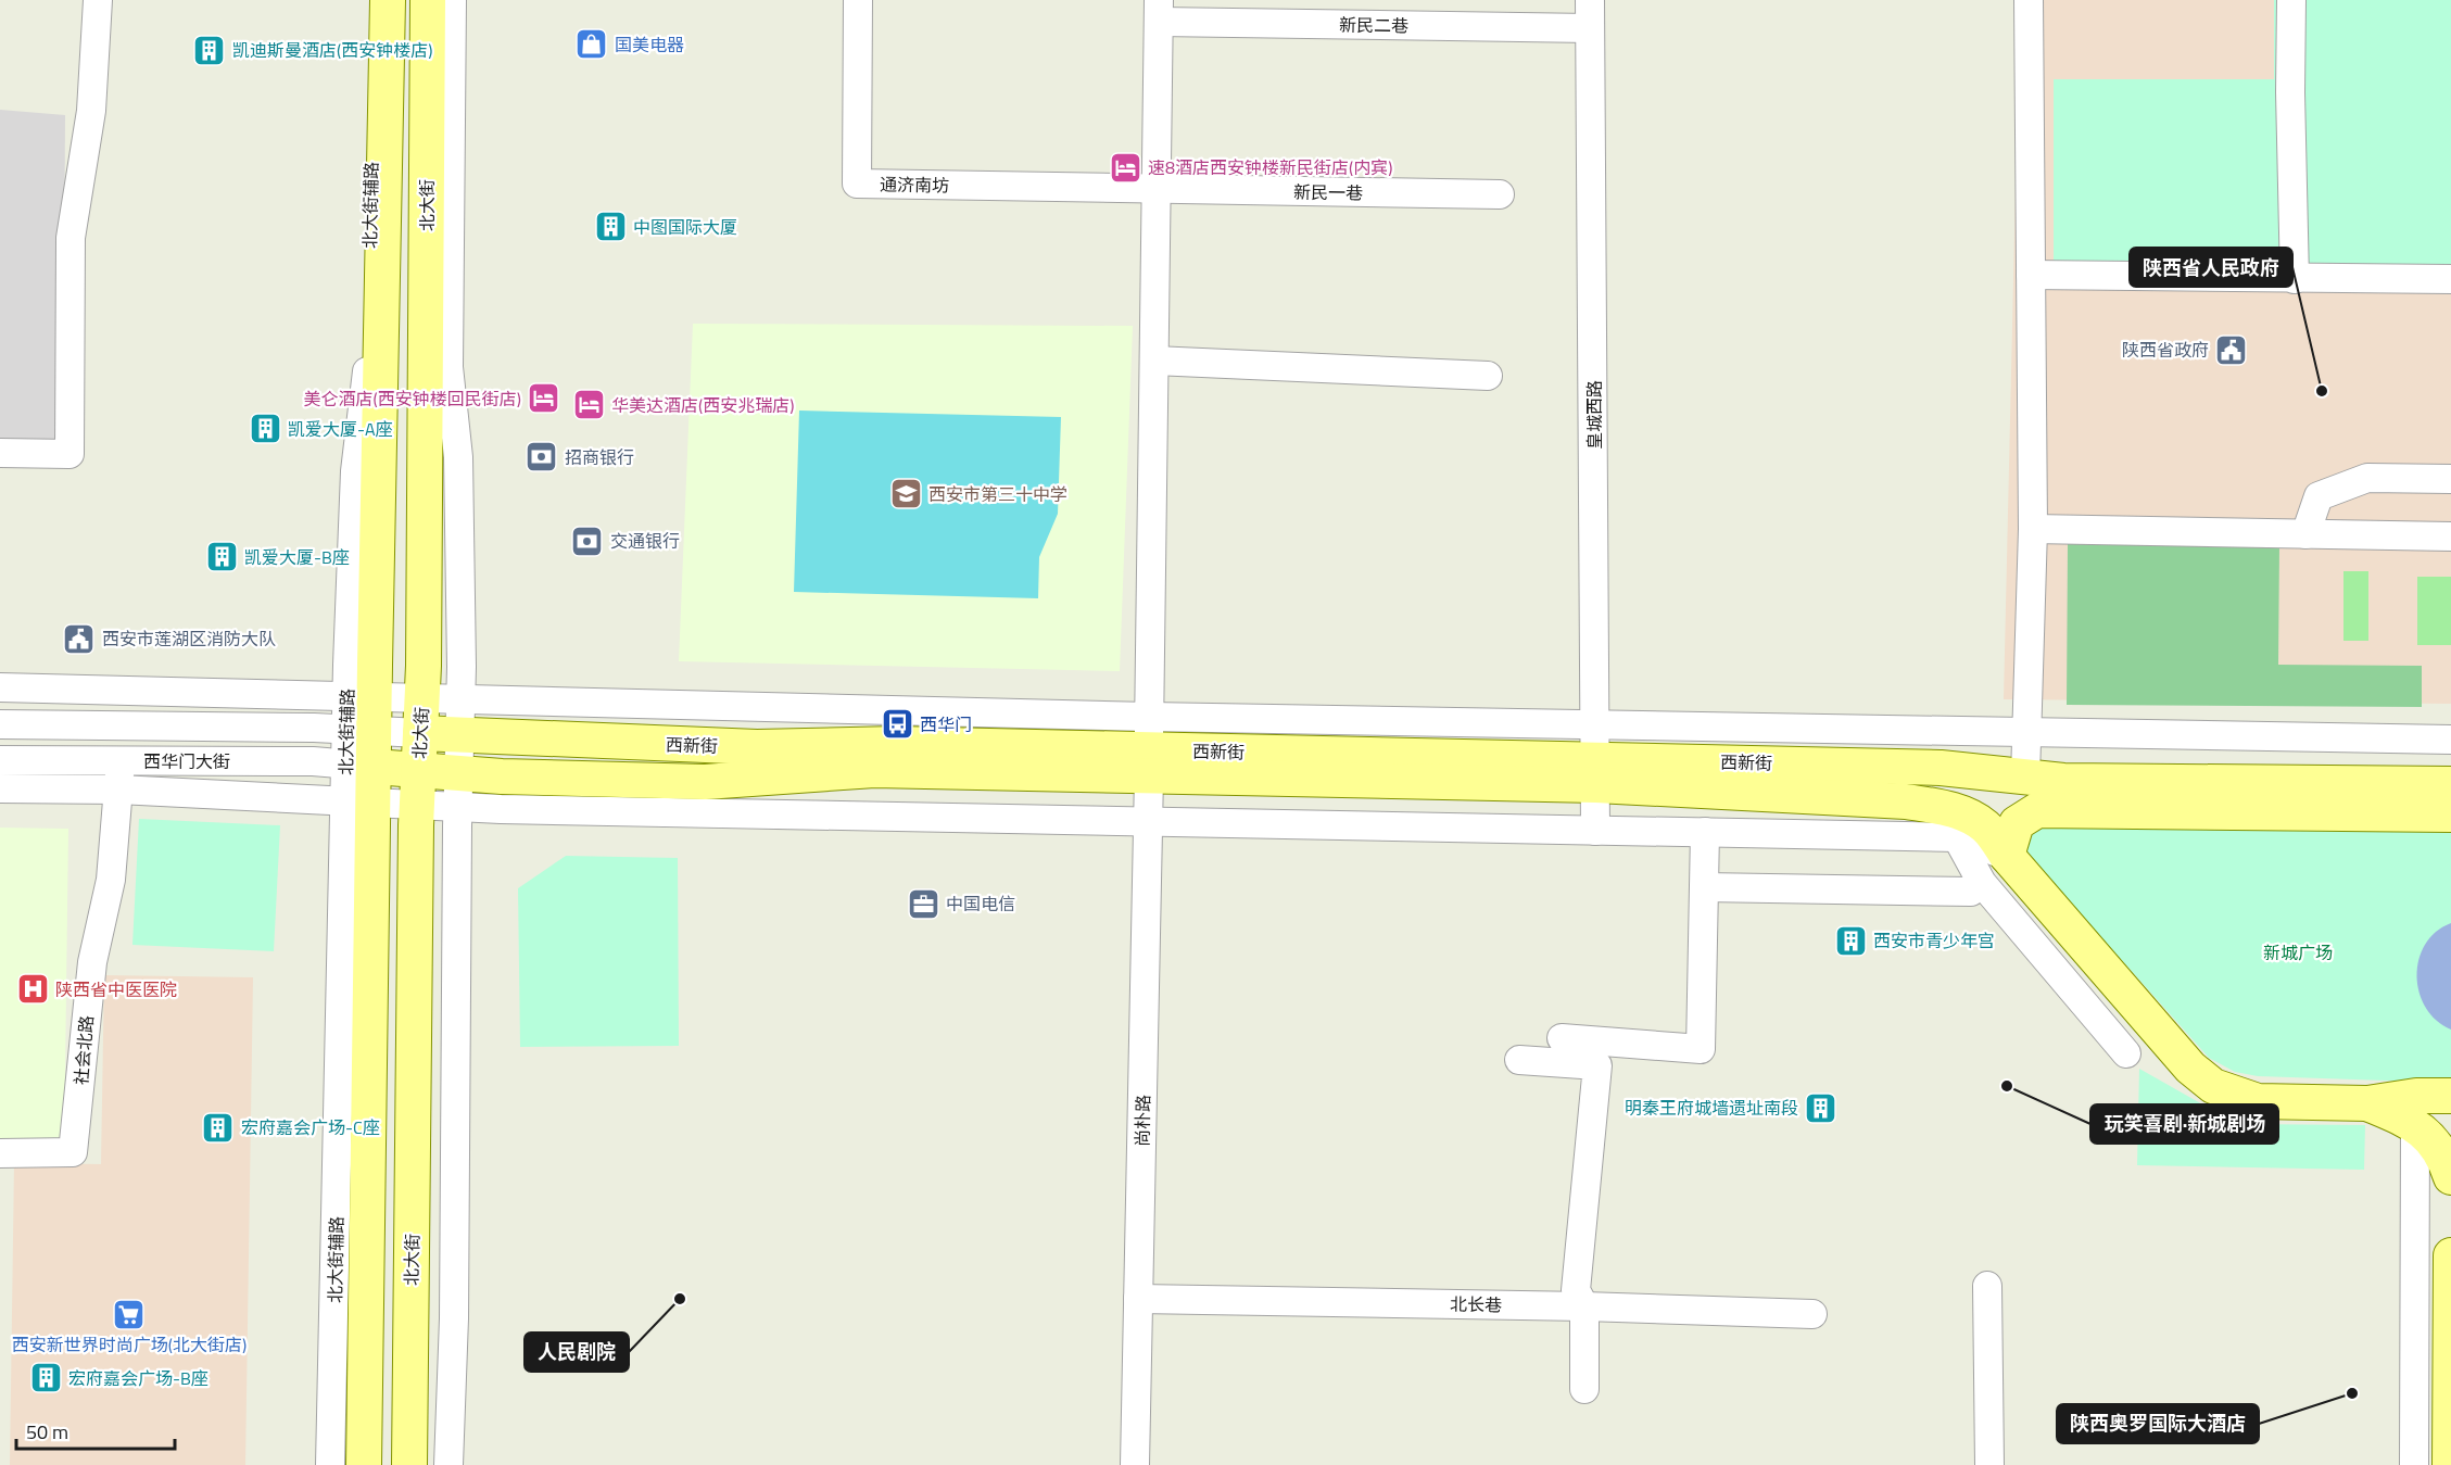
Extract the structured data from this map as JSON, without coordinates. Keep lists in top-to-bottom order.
{
  "streets": {
    "main road": ["北大街", "西新街"],
    "street": [
      "新民二巷",
      "通济南坊",
      "新民一巷",
      "北大街辅路",
      "皇城西路",
      "西华门大街",
      "社会北路",
      "尚朴路",
      "北长巷"
    ]
  },
  "crossings": [
    ["新民二巷", "皇城西路"],
    ["新民二巷", "尚朴路"],
    ["通济南坊", "新民一巷"],
    ["通济南坊", "尚朴路"],
    ["新民一巷", "尚朴路"],
    ["北大街", "西新街"],
    ["皇城西路", "西新街"],
    ["西新街", "西华门大街"],
    ["西新街", "尚朴路"],
    ["西华门大街", "社会北路"],
    ["尚朴路", "北长巷"]
  ],
  "parks": ["新城广场"],
  "places": {
    "shop": ["国美电器"],
    "building": [
      "凯迪斯曼酒店(西安钟楼店)",
      "中图国际大厦",
      "凯爱大厦-A座",
      "凯爱大厦-B座",
      "西安市青少年宫",
      "明秦王府城墙遗址南段",
      "宏府嘉会广场-C座",
      "宏府嘉会广场-B座"
    ],
    "hotel": ["速8酒店西安钟楼新民街店(内宾)", "美仑酒店(西安钟楼回民街店)", "华美达酒店(西安兆瑞店)"],
    "public building": ["陕西省政府", "西安市莲湖区消防大队"],
    "other": [
      "陕西省人民政府",
      "玩笑喜剧·新城剧场",
      "人民剧院",
      "陕西奥罗国际大酒店"
    ],
    "bank": ["招商银行", "交通银行"],
    "school or university": ["西安市第三十中学"],
    "bus stop": ["西华门"],
    "office": ["中国电信"],
    "hospital": ["陕西省中医医院"],
    "supermarket": ["西安新世界时尚广场(北大街店)"]
  },
  "scale_bar": "50 m"
}
